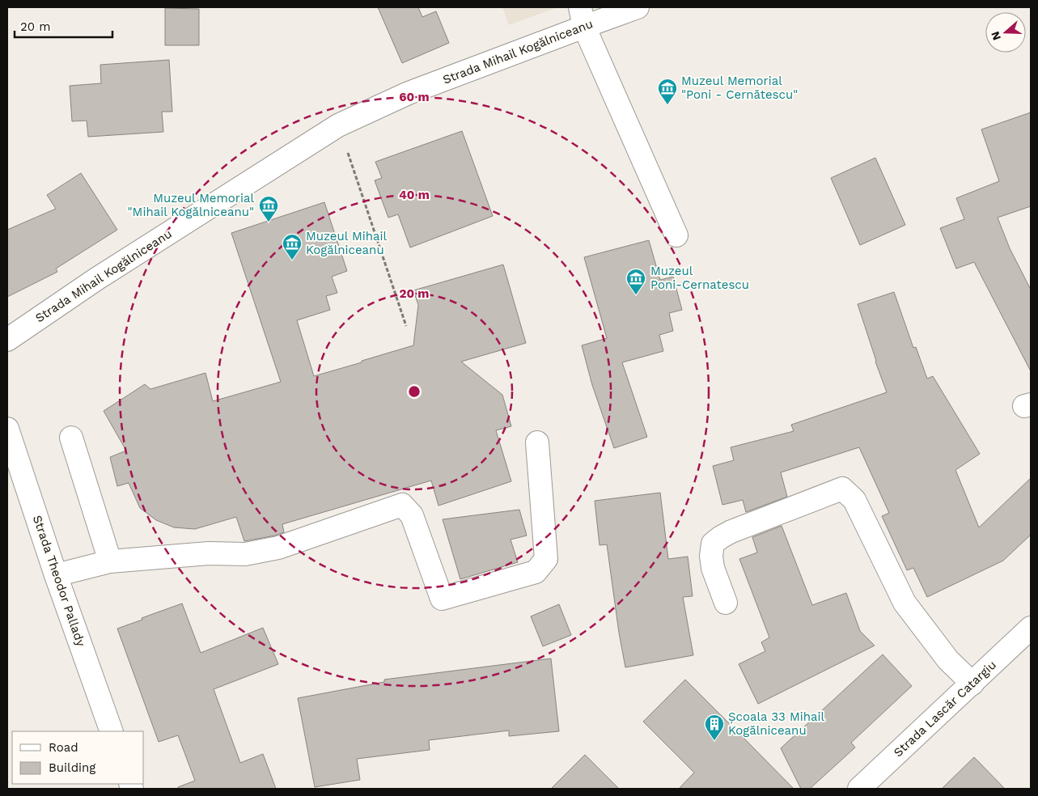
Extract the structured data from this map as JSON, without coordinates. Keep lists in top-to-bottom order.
{
  "streets": {
    "street": ["Strada Mihail Kogălniceanu", "Strada Theodor Pallady", "Strada Lascăr Catargiu"]
  },
  "places": {
    "museum": [
      "Muzeul Memorial \"Poni - Cernătescu\"",
      "Muzeul Memorial \"Mihail Kogălniceanu\"",
      "Muzeul Mihail Kogălniceanu",
      "Muzeul Poni-Cernatescu"
    ],
    "building": ["Școala 33 Mihail Kogălniceanu"]
  },
  "legend": ["Road", "Building"],
  "scale_bar": "20 m",
  "north": "left",
  "rings": ["60 m", "40 m", "20 m"]
}
